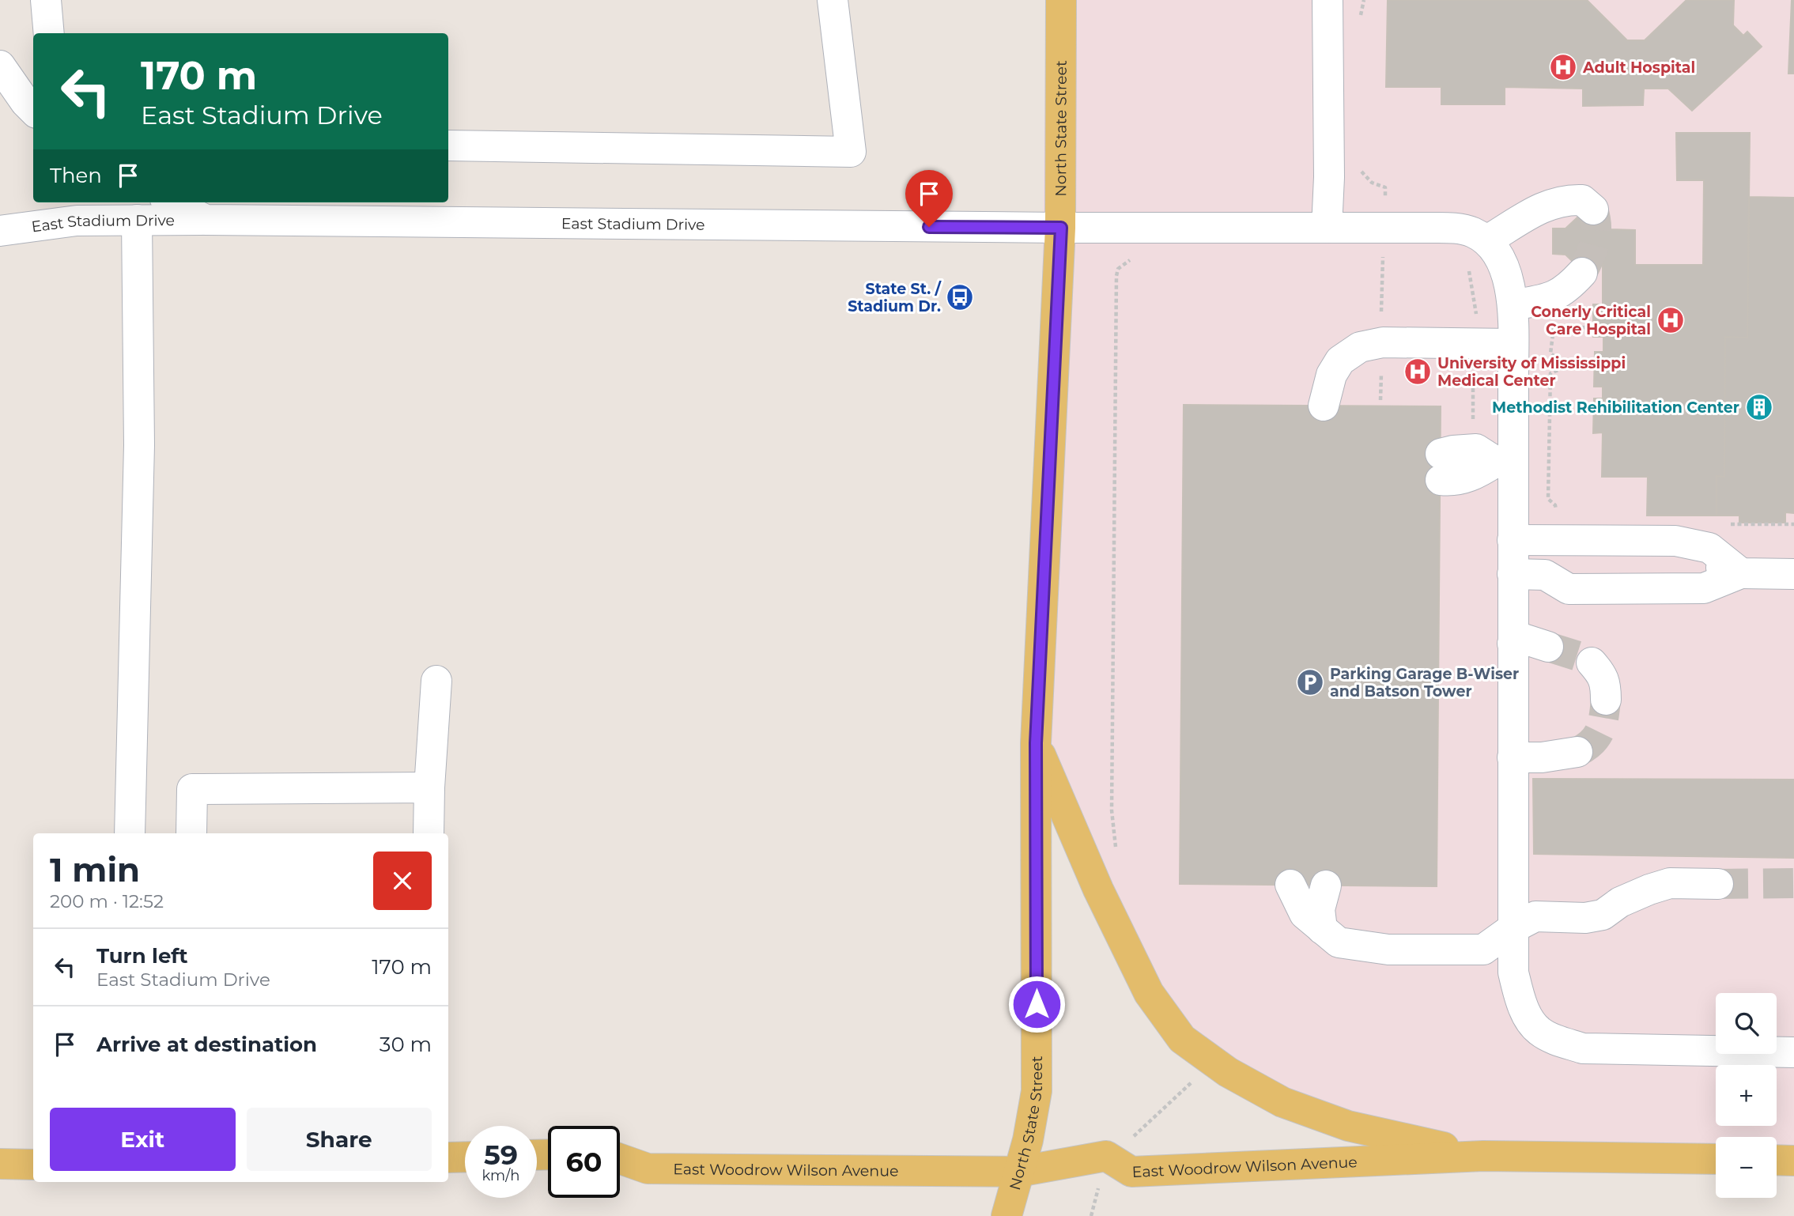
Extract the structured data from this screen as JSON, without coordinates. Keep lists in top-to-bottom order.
{
  "streets": {
    "main road": ["North State Street", "East Woodrow Wilson Avenue"],
    "street": ["East Stadium Drive"]
  },
  "crossings": [
    ["North State Street", "East Stadium Drive"],
    ["North State Street", "East Woodrow Wilson Avenue"]
  ],
  "places": {
    "hospital": ["Adult Hospital", "Conerly Critical Care Hospital", "University of Mississippi Medical Center"],
    "bus stop": ["State St. / Stadium Dr."],
    "building": ["Methodist Rehibilitation Center"],
    "parking": ["Parking Garage B-Wiser and Batson Tower"]
  },
  "page": {
    "turn": ["170 m", "East Stadium Drive"],
    "then": "Then",
    "heading": ["1 min", "200 m · 12:52"],
    "list": [
      {
        "name": "Turn left",
        "note": "East Stadium Drive",
        "value": "170 m"
      },
      {
        "name": "Arrive at destination",
        "value": "30 m"
      }
    ],
    "map_buttons": ["+", "−"],
    "buttons": ["Exit", "Share"],
    "speed": "59 km/h",
    "limit": "60"
  }
}
